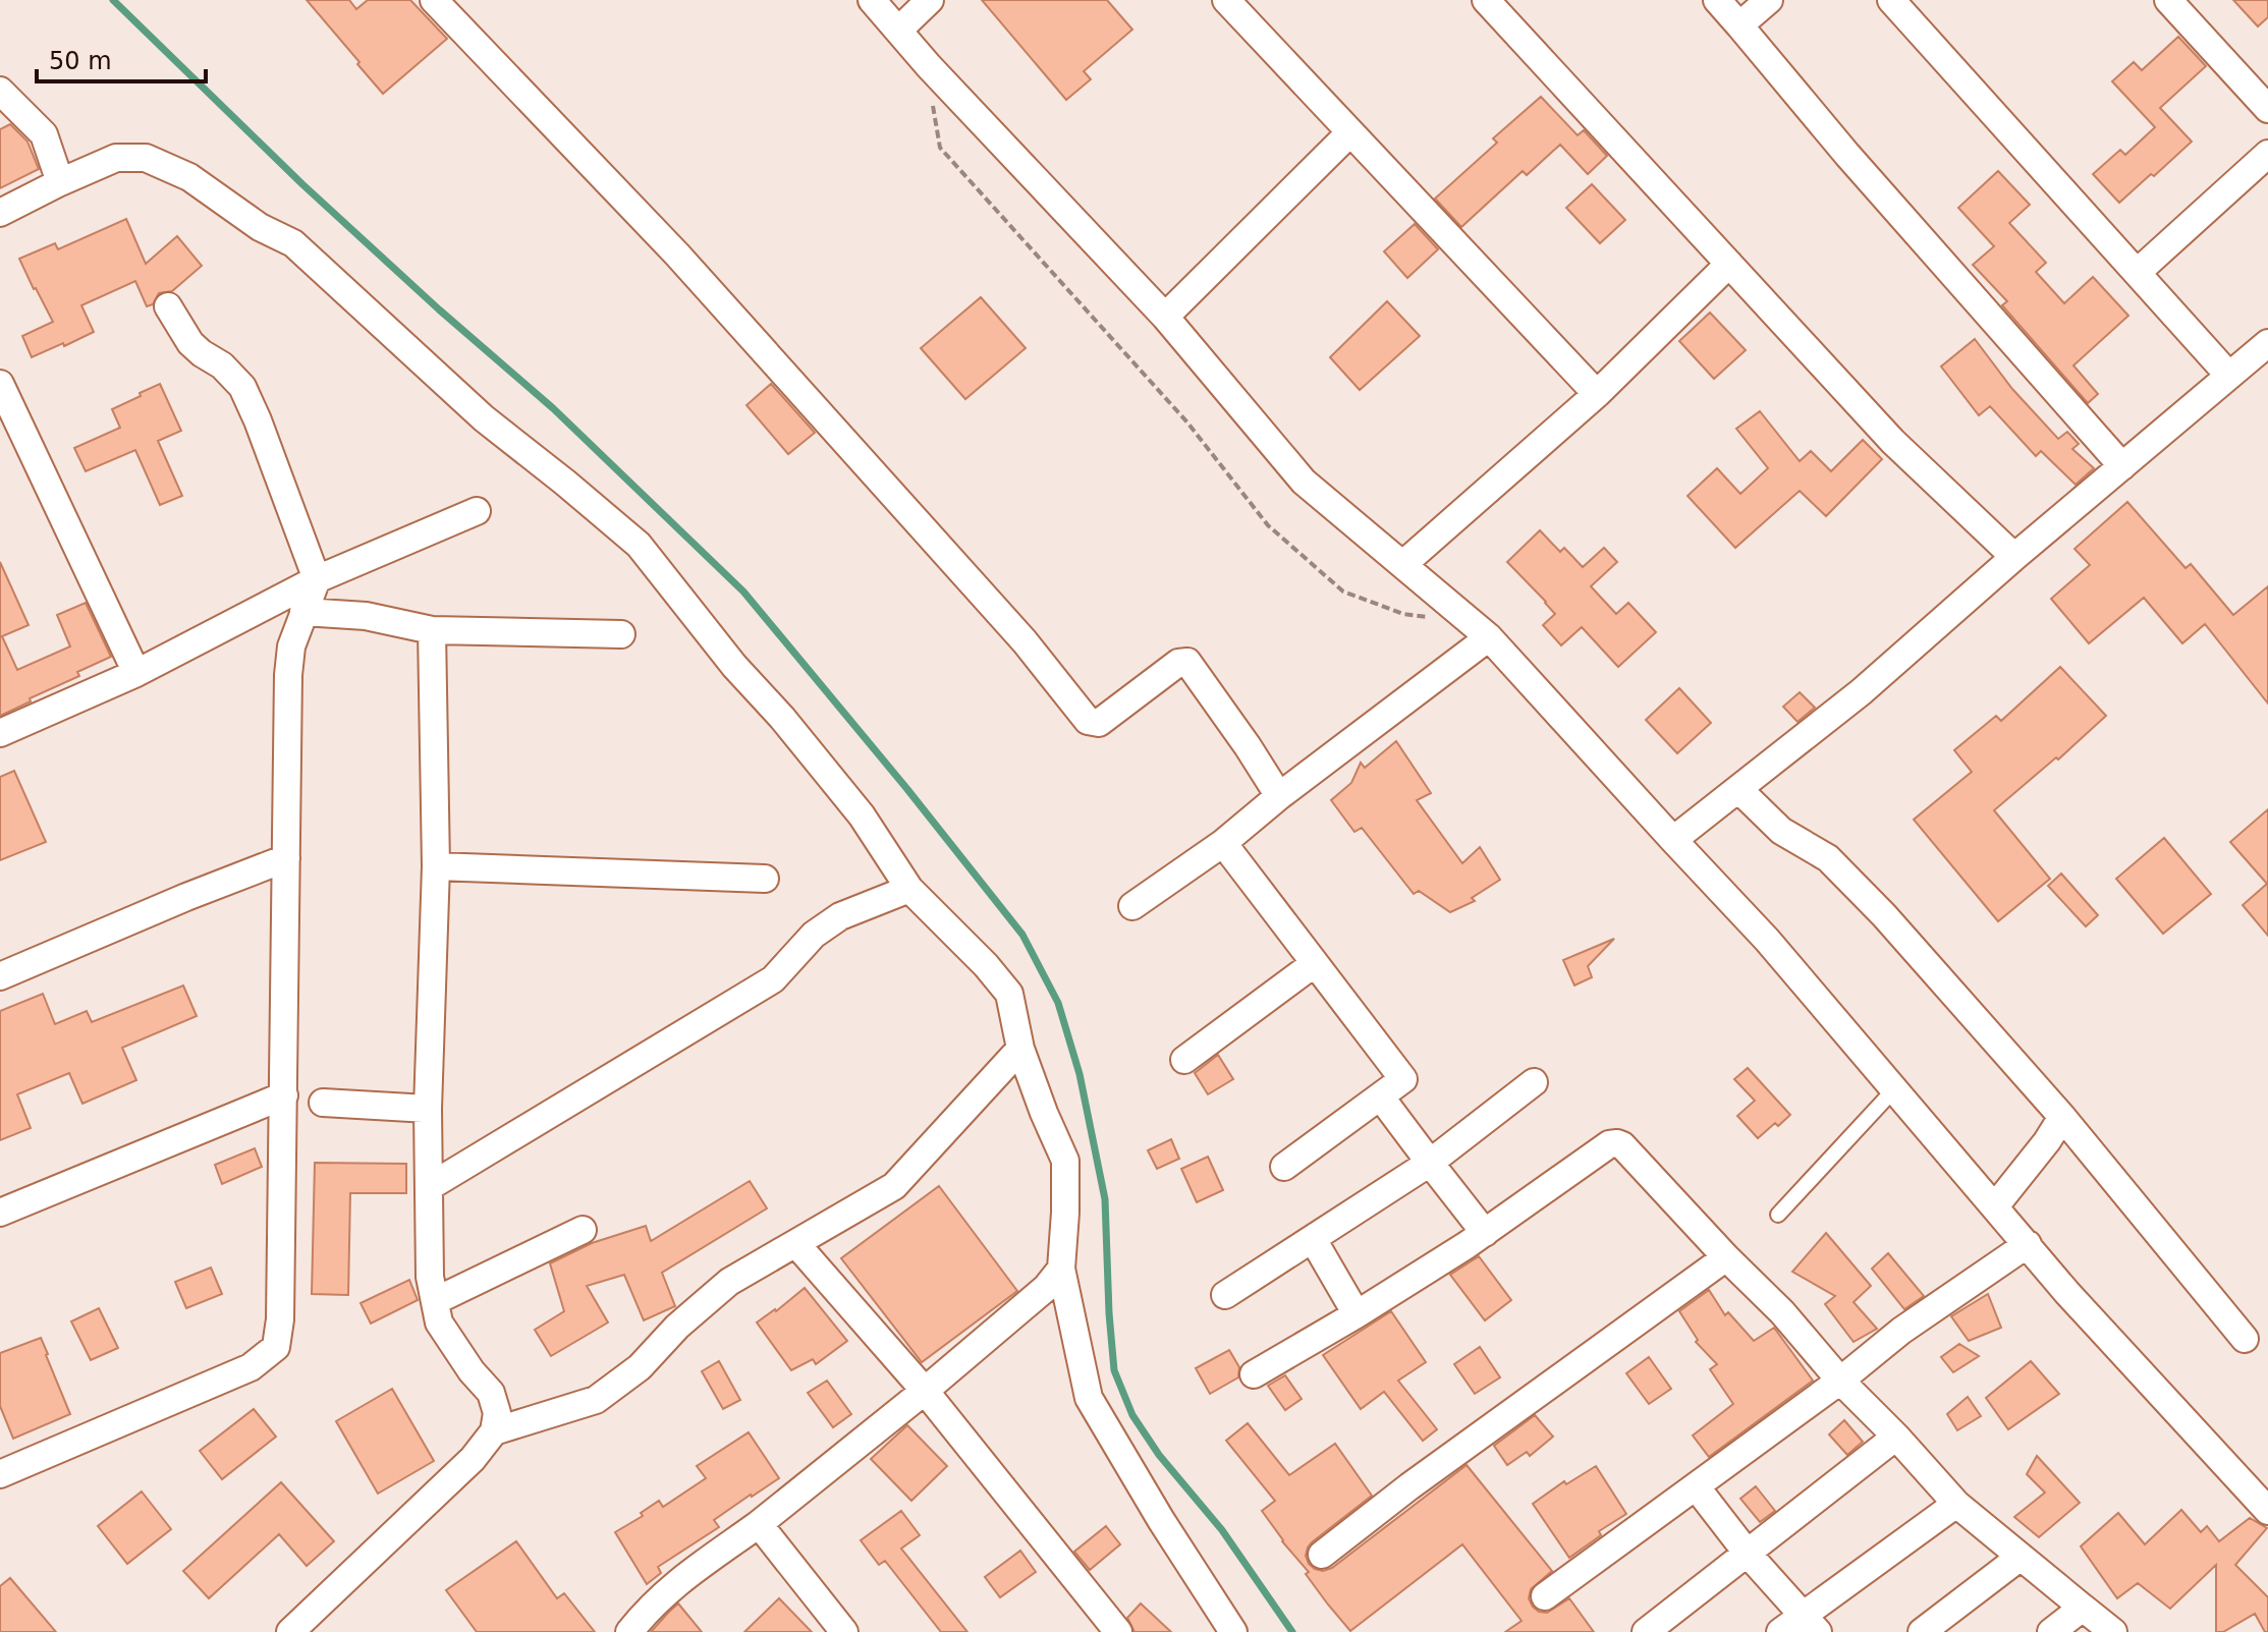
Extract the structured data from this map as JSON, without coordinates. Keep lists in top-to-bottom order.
{
  "scale_bar": "50 m"
}
